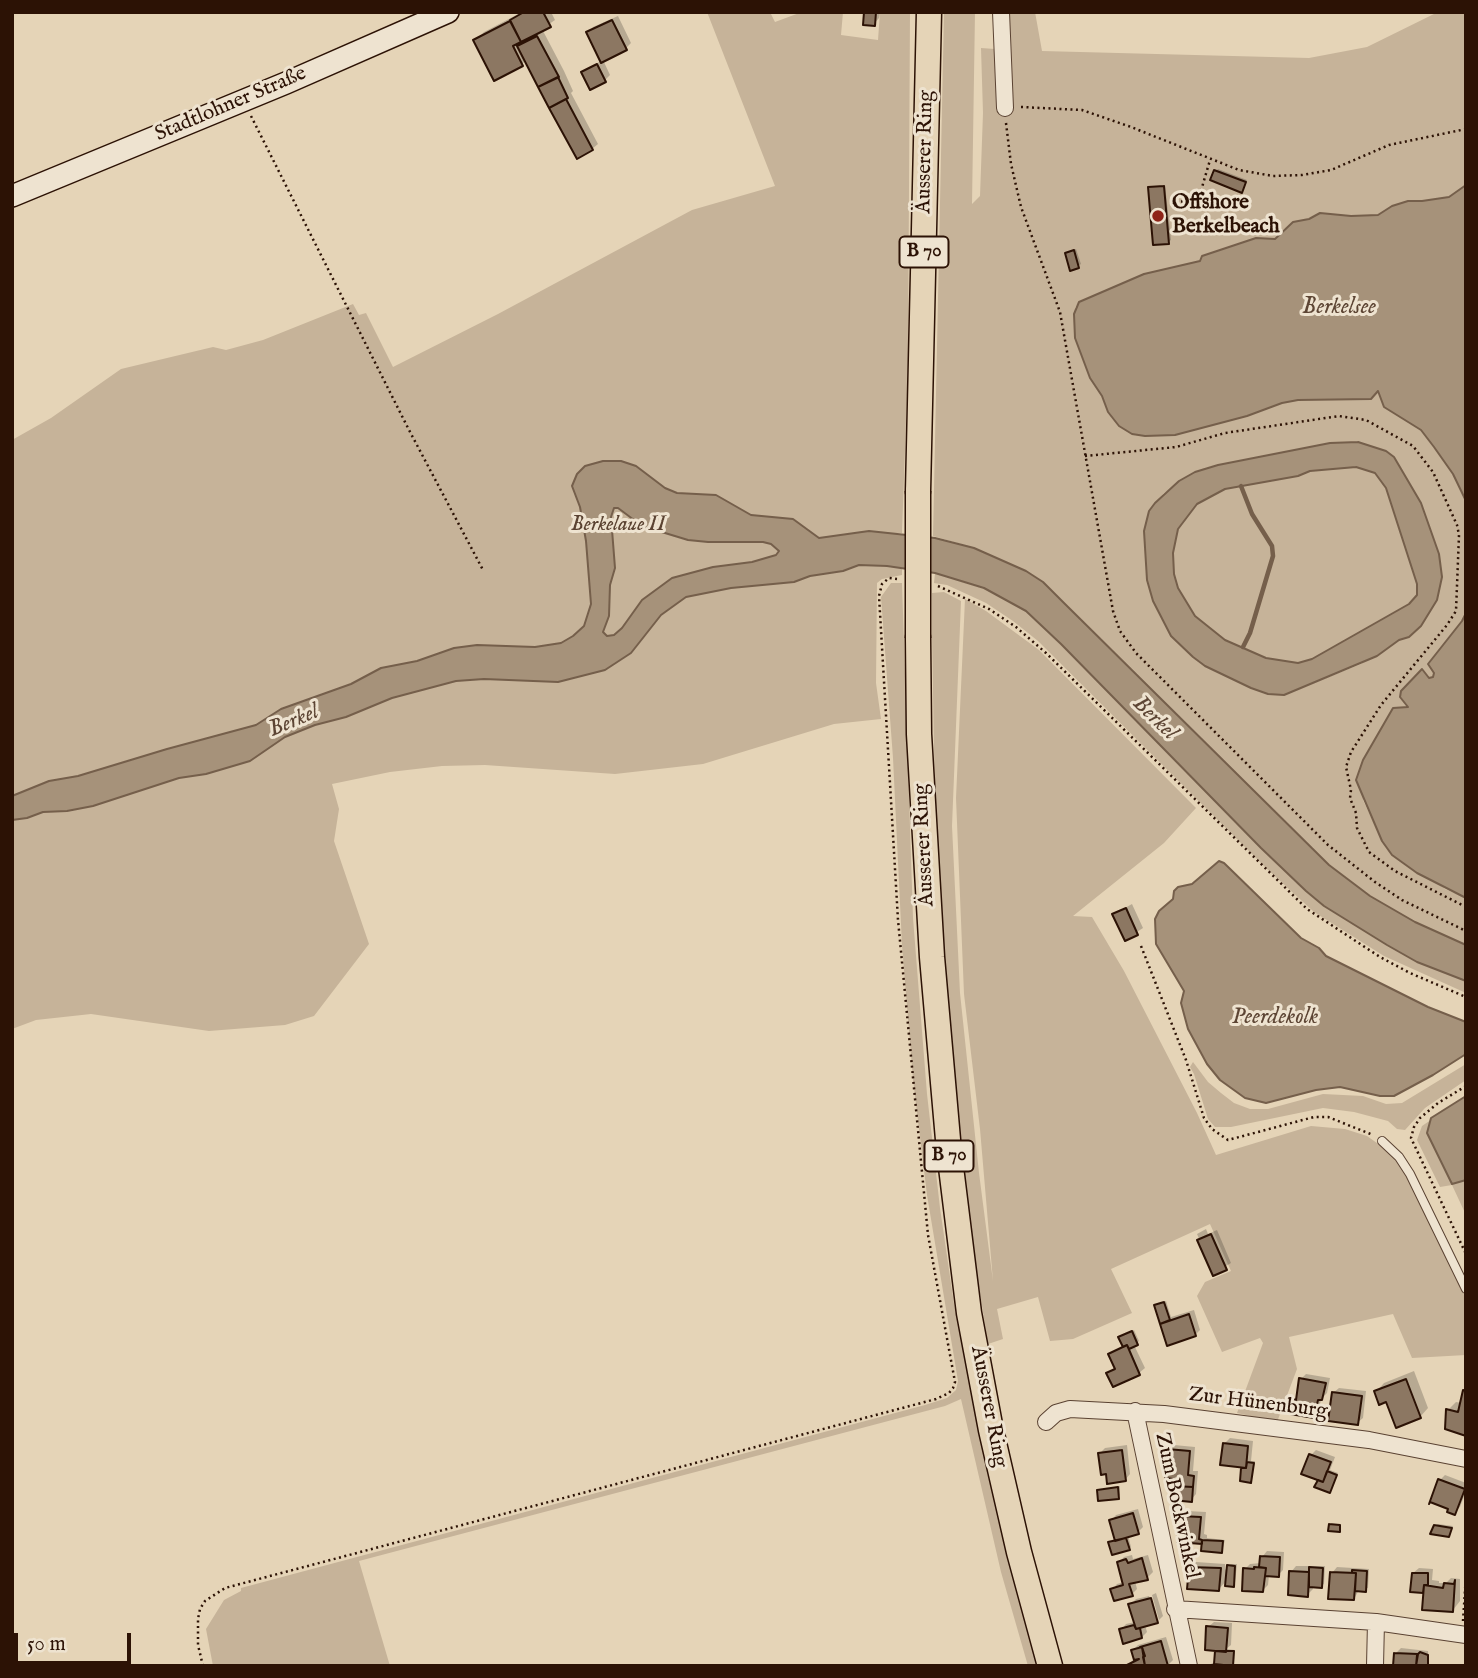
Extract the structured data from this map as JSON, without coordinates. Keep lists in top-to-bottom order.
{
  "streets": {
    "main road": ["Äusserer Ring", "B 70"],
    "street": ["Stadtlohner Straße", "Zur Hünenburg", "Zum Bockwinkel"]
  },
  "crossings": [
    ["Zur Hünenburg", "Zum Bockwinkel"]
  ],
  "water": ["Berkelsee", "Berkel", "Peerdekolk"],
  "parks": ["Berkelaue II"],
  "places": ["Offshore Berkelbeach"],
  "scale_bar": "50 m"
}
